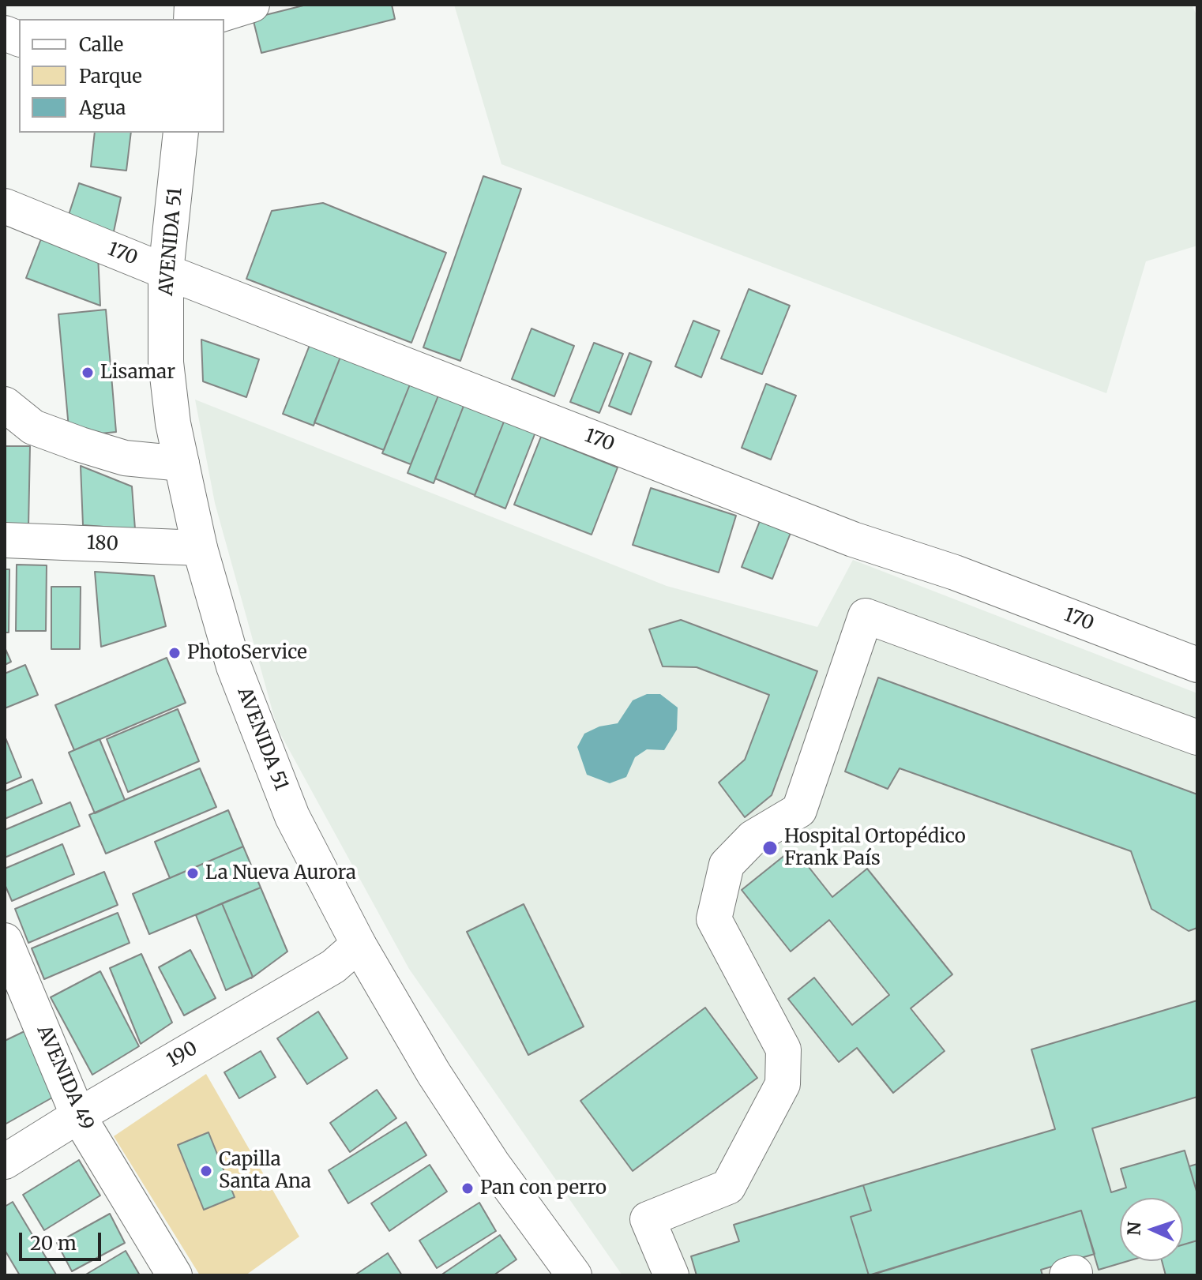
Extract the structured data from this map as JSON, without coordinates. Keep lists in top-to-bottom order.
{
  "streets": {
    "street": [
      "AVENIDA 51",
      "170",
      "180",
      "190",
      "AVENIDA 49"
    ]
  },
  "crossings": [
    ["AVENIDA 51", "170"],
    ["AVENIDA 51", "180"],
    ["AVENIDA 51", "190"],
    ["190", "AVENIDA 49"]
  ],
  "places": [
    "Lisamar",
    "PhotoService",
    "Hospital Ortopédico Frank País",
    "La Nueva Aurora",
    "Capilla Santa Ana",
    "Pan con perro"
  ],
  "legend": ["Calle", "Parque", "Agua"],
  "scale_bar": "20 m",
  "north": "left"
}
